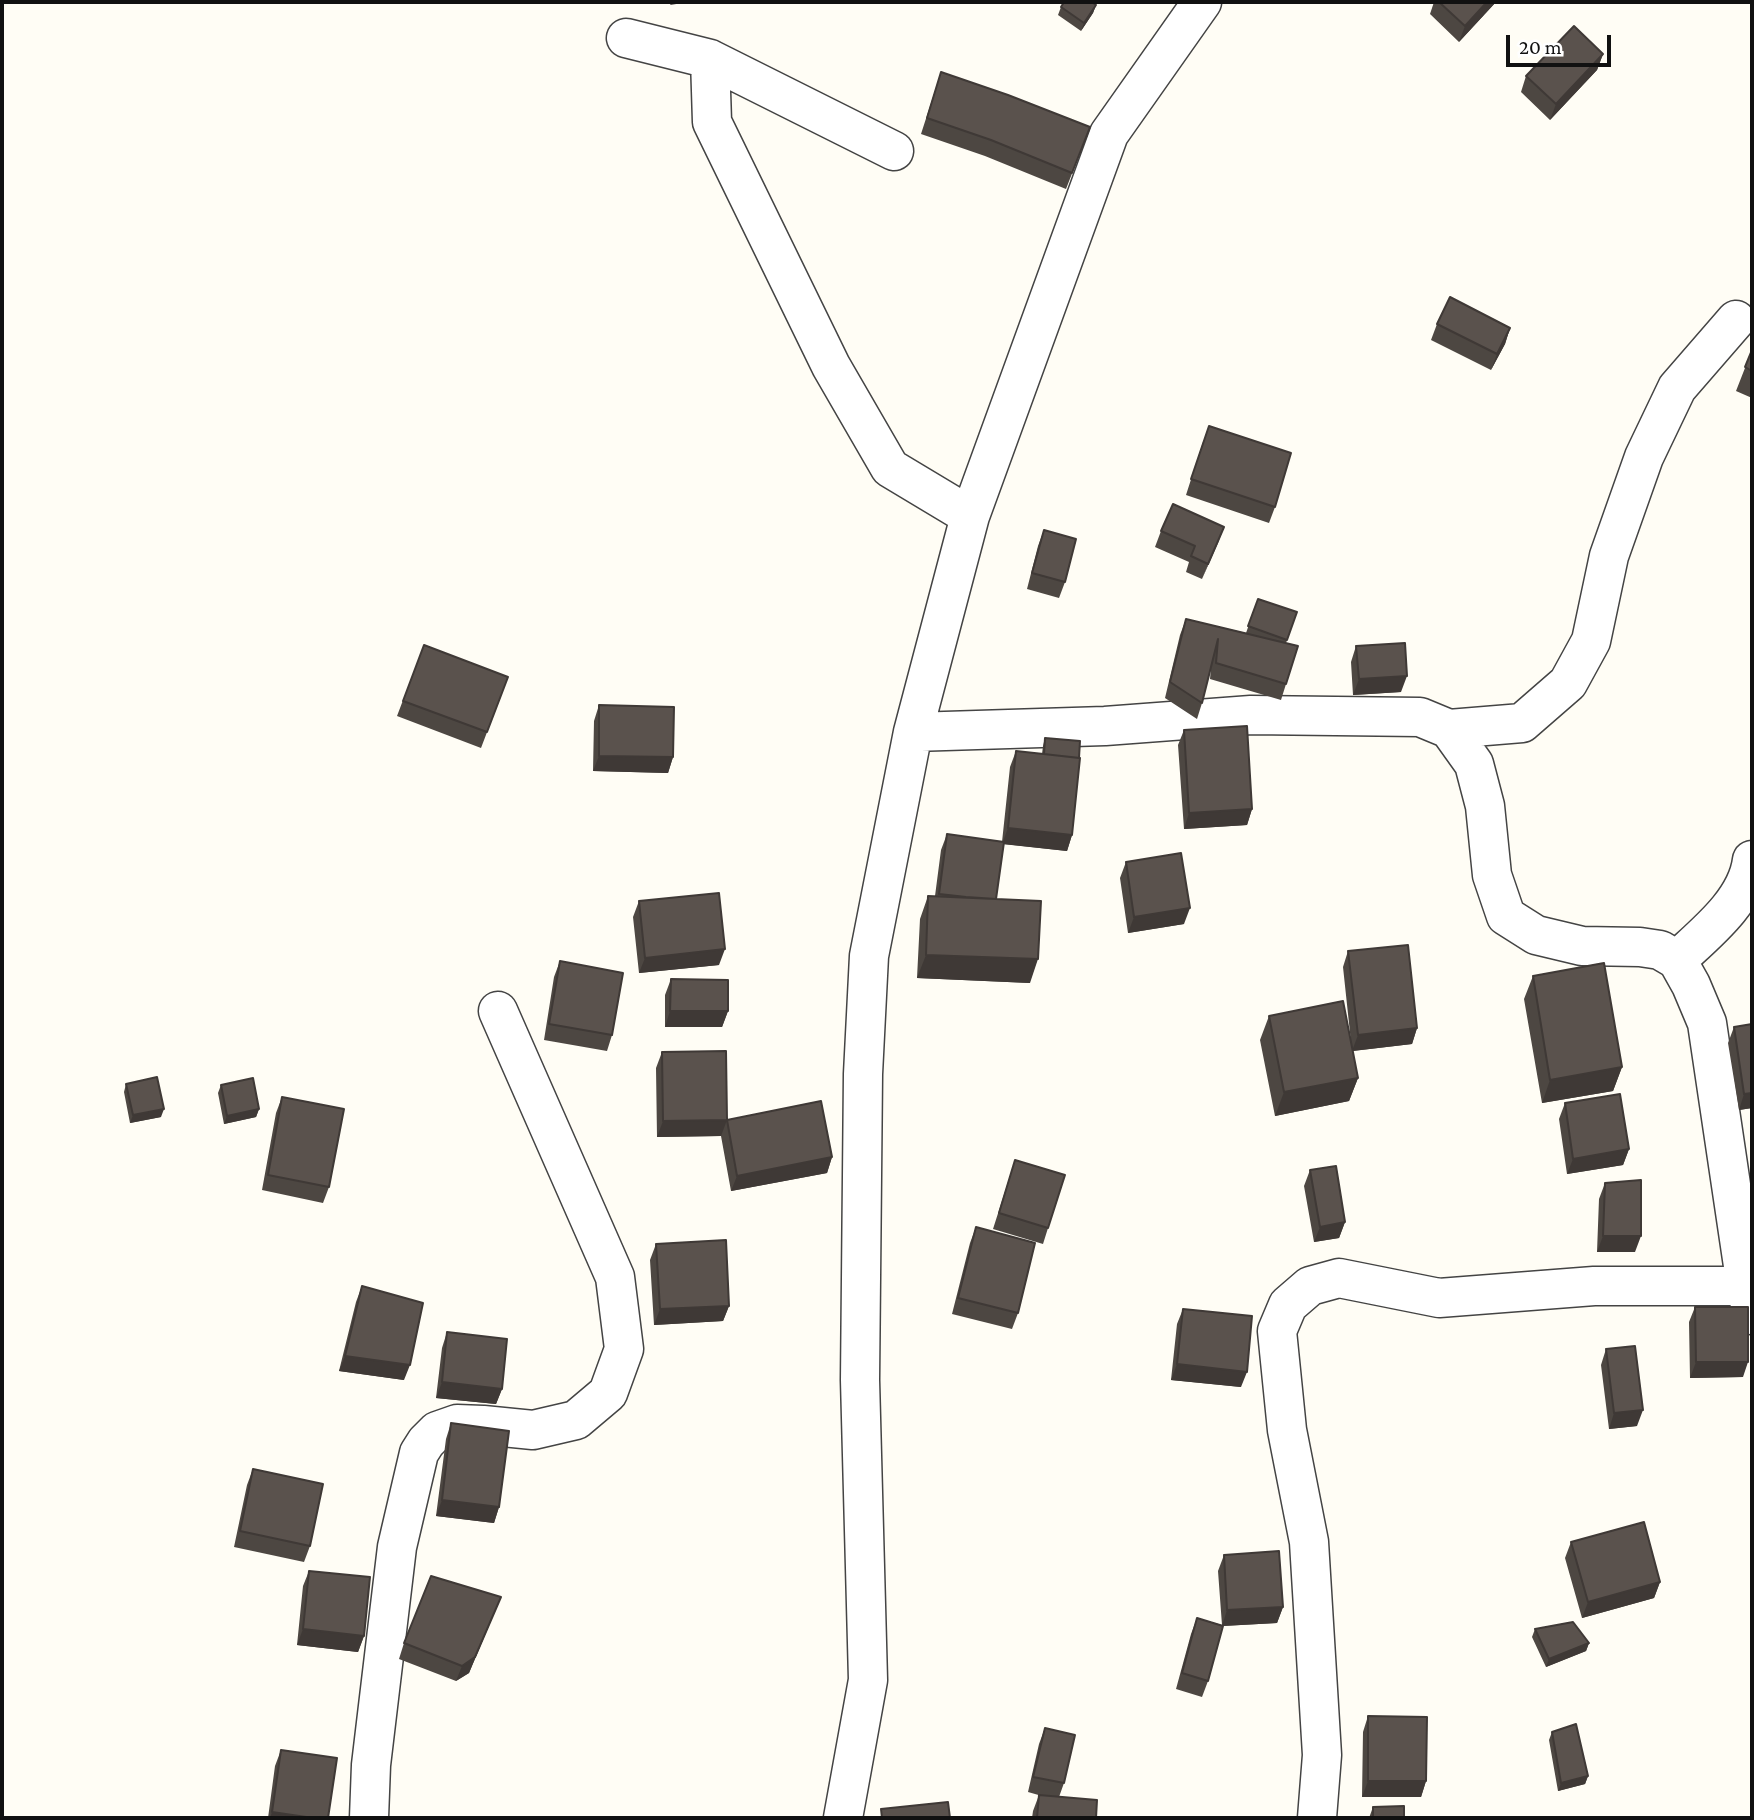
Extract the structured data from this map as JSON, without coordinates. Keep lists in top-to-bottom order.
{
  "scale_bar": "20 m"
}
